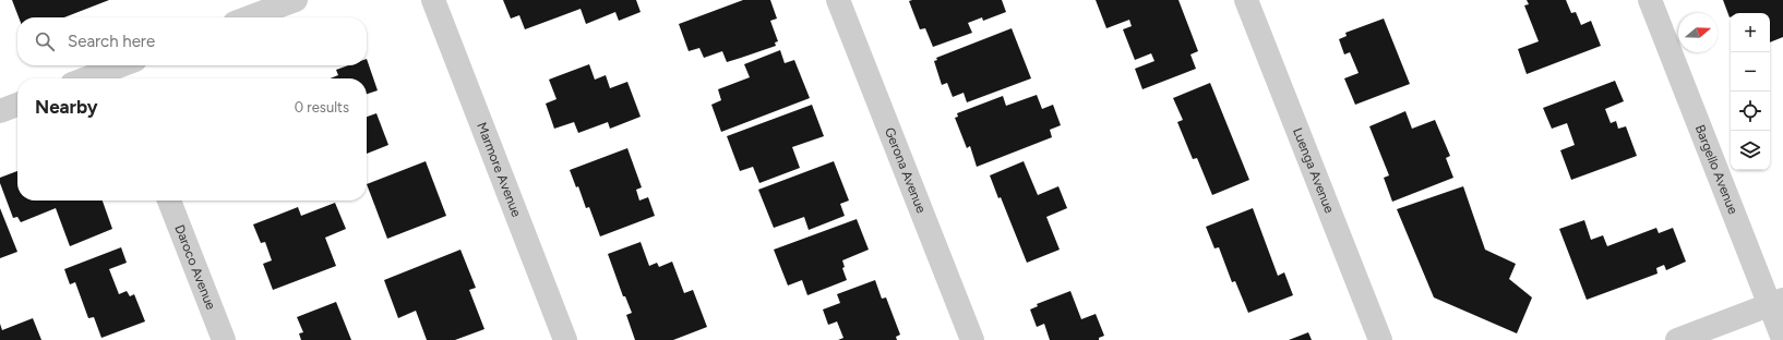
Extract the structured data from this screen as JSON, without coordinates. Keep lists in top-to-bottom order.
{
  "streets": {
    "street": [
      "Marmore Avenue",
      "Gerona Avenue",
      "Luenga Avenue",
      "Bargello Avenue",
      "Daroco Avenue"
    ]
  },
  "north": "right",
  "page": {
    "map_buttons": ["+", "−"],
    "search": "Search here",
    "heading": ["Nearby", "0 results"]
  }
}
